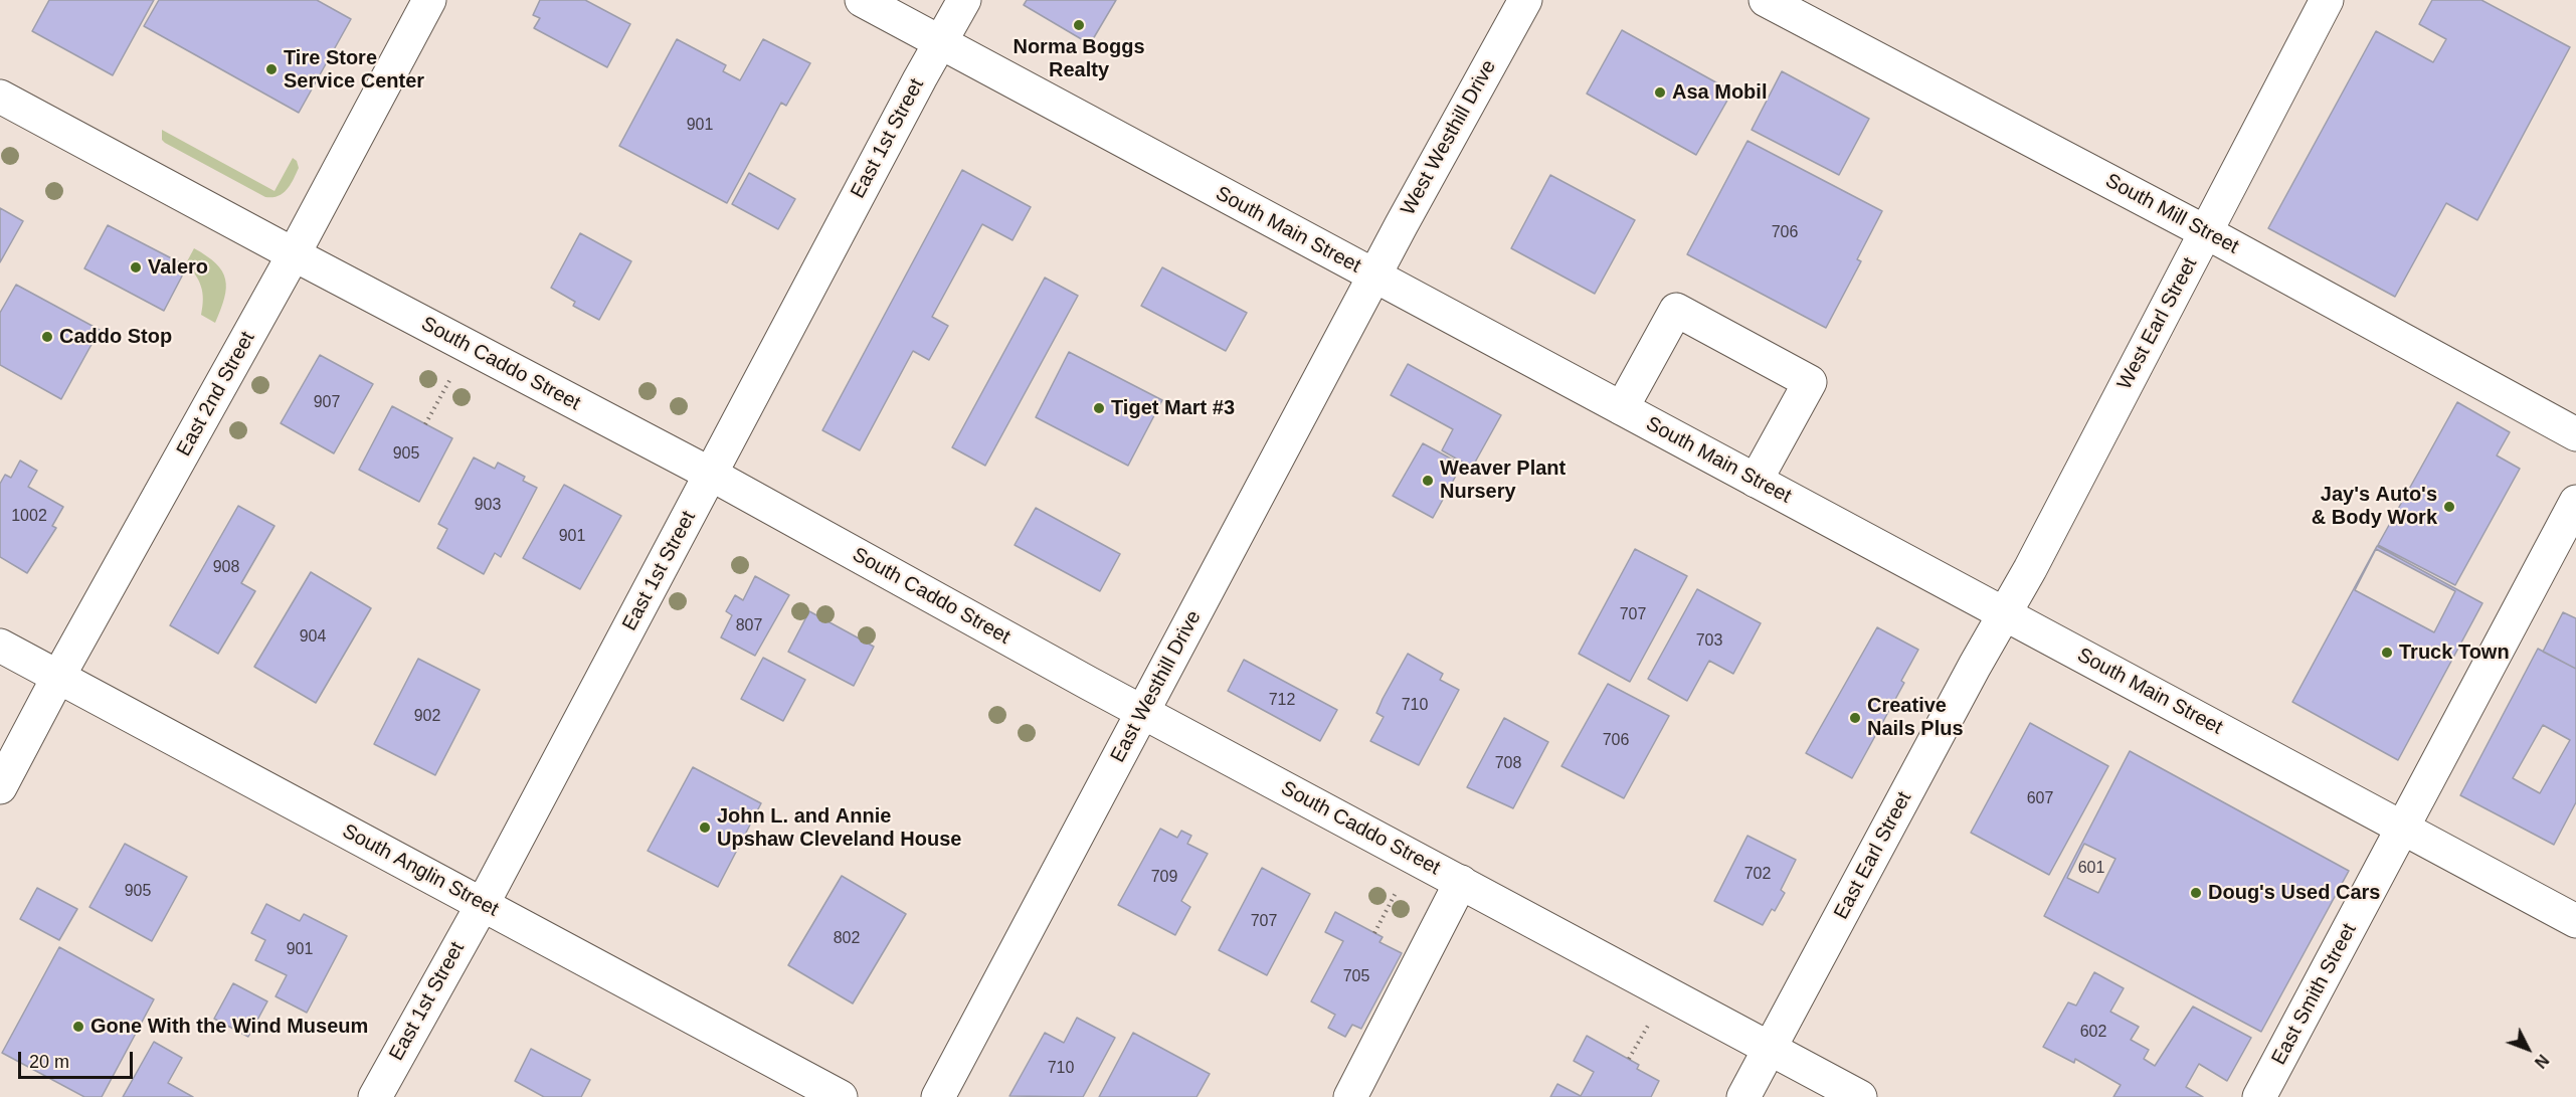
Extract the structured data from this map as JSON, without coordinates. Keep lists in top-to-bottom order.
{
  "streets": {
    "street": [
      "West Westhill Drive",
      "East 1st Street",
      "South Mill Street",
      "South Main Street",
      "West Earl Street",
      "South Caddo Street",
      "East 2nd Street",
      "East Westhill Drive",
      "East Earl Street",
      "South Anglin Street",
      "East Smith Street"
    ]
  },
  "crossings": [
    ["West Westhill Drive", "South Main Street"],
    ["West Westhill Drive", "East Westhill Drive"],
    ["East 1st Street", "South Main Street"],
    ["East 1st Street", "South Caddo Street"],
    ["East 1st Street", "South Anglin Street"],
    ["South Mill Street", "West Earl Street"],
    ["South Main Street", "West Earl Street"],
    ["South Main Street", "East Westhill Drive"],
    ["South Main Street", "East Earl Street"],
    ["South Main Street", "East Smith Street"],
    ["West Earl Street", "East Earl Street"],
    ["South Caddo Street", "East 2nd Street"],
    ["South Caddo Street", "East Westhill Drive"],
    ["South Caddo Street", "East Earl Street"],
    ["East 2nd Street", "South Anglin Street"]
  ],
  "places": [
    "Norma Boggs Realty",
    "Tire Store Service Center",
    "Asa Mobil",
    "Valero",
    "Caddo Stop",
    "Tiget Mart #3",
    "Weaver Plant Nursery",
    "Jay's Auto's & Body Work",
    "Truck Town",
    "Creative Nails Plus",
    "John L. and Annie Upshaw Cleveland House",
    "Doug's Used Cars",
    "Gone With the Wind Museum"
  ],
  "house_numbers": [
    "901",
    "706",
    "907",
    "905",
    "903",
    "1002",
    "901",
    "908",
    "707",
    "807",
    "904",
    "703",
    "712",
    "710",
    "902",
    "706",
    "708",
    "607",
    "601",
    "702",
    "709",
    "905",
    "707",
    "802",
    "901",
    "705",
    "602",
    "710"
  ],
  "scale_bar": "20 m",
  "north": "bottom right"
}
